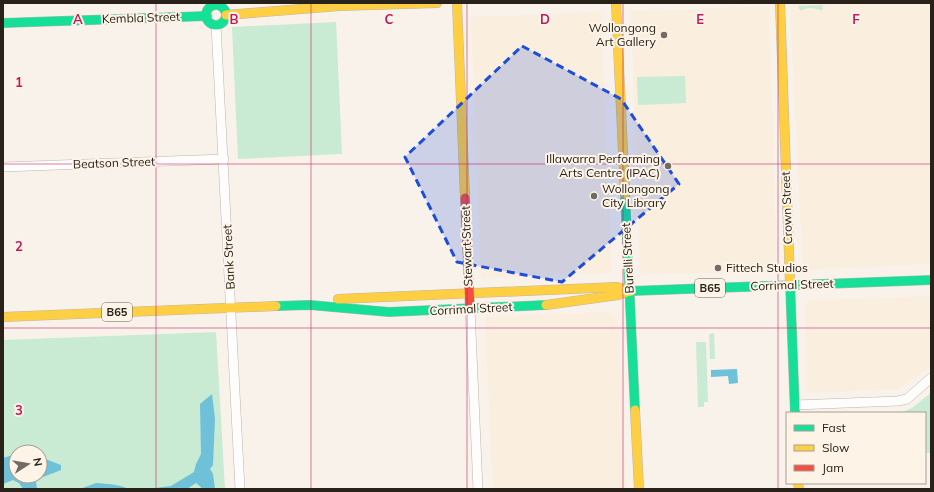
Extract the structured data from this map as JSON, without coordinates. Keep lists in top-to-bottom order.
{
  "streets": {
    "main road": [
      "Kembla Street",
      "Crown Street",
      "Stewart Street",
      "Burelli Street",
      "Corrimal Street",
      "B65"
    ],
    "street": ["Beatson Street", "Bank Street"]
  },
  "crossings": [
    ["Kembla Street", "Bank Street"],
    ["Beatson Street", "Bank Street"],
    ["Crown Street", "Corrimal Street"],
    ["Stewart Street", "Corrimal Street"],
    ["Bank Street", "Corrimal Street"],
    ["Burelli Street", "Corrimal Street"]
  ],
  "places": [
    "Wollongong Art Gallery",
    "Illawarra Performing Arts Centre (IPAC)",
    "Wollongong City Library",
    "Fittech Studios"
  ],
  "legend": ["Fast", "Slow", "Jam"],
  "north": "right",
  "grid": {
    "columns": [
      "A",
      "B",
      "C",
      "D",
      "E",
      "F"
    ],
    "rows": ["1", "2", "3"]
  }
}
